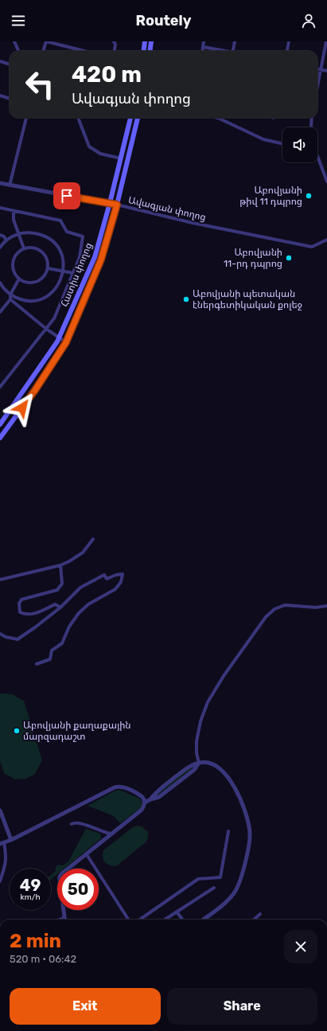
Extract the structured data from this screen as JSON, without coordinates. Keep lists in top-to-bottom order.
{
  "streets": {
    "main road": ["Հատիս փողոց"],
    "street": ["Ավագյան փողոց"]
  },
  "crossings": [
    ["Ավագյան փողոց", "Հատիս փողոց"]
  ],
  "places": [
    "Աբովյանի թիվ 11 դպրոց",
    "Աբովյանի 11-րդ դպրոց",
    "Աբովյանի պետական էներգետիկական քոլեջ",
    "Աբովյանի քաղաքային մարզադաշտ"
  ],
  "page": {
    "header": "Routely",
    "turn": ["420 m", "Ավագյան փողոց"],
    "speed": "49 km/h",
    "limit": "50",
    "heading": ["2 min", "520 m · 06:42"],
    "buttons": ["Exit", "Share"]
  }
}
